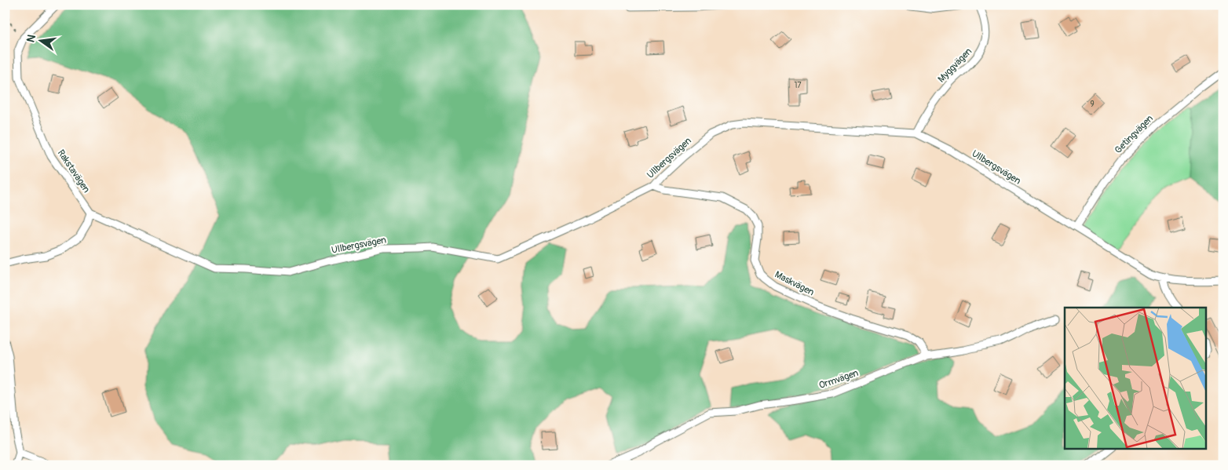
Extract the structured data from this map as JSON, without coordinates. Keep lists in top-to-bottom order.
{
  "streets": {
    "street": [
      "Myggvägen",
      "Getingvägen",
      "Ullbergsvägen",
      "Rakstavägen",
      "Maskvägen",
      "Ormvägen"
    ]
  },
  "crossings": [
    ["Myggvägen", "Ullbergsvägen"],
    ["Getingvägen", "Ullbergsvägen"],
    ["Ullbergsvägen", "Rakstavägen"],
    ["Ullbergsvägen", "Maskvägen"],
    ["Maskvägen", "Ormvägen"]
  ],
  "house_numbers": ["17", "9"],
  "north": "left"
}
